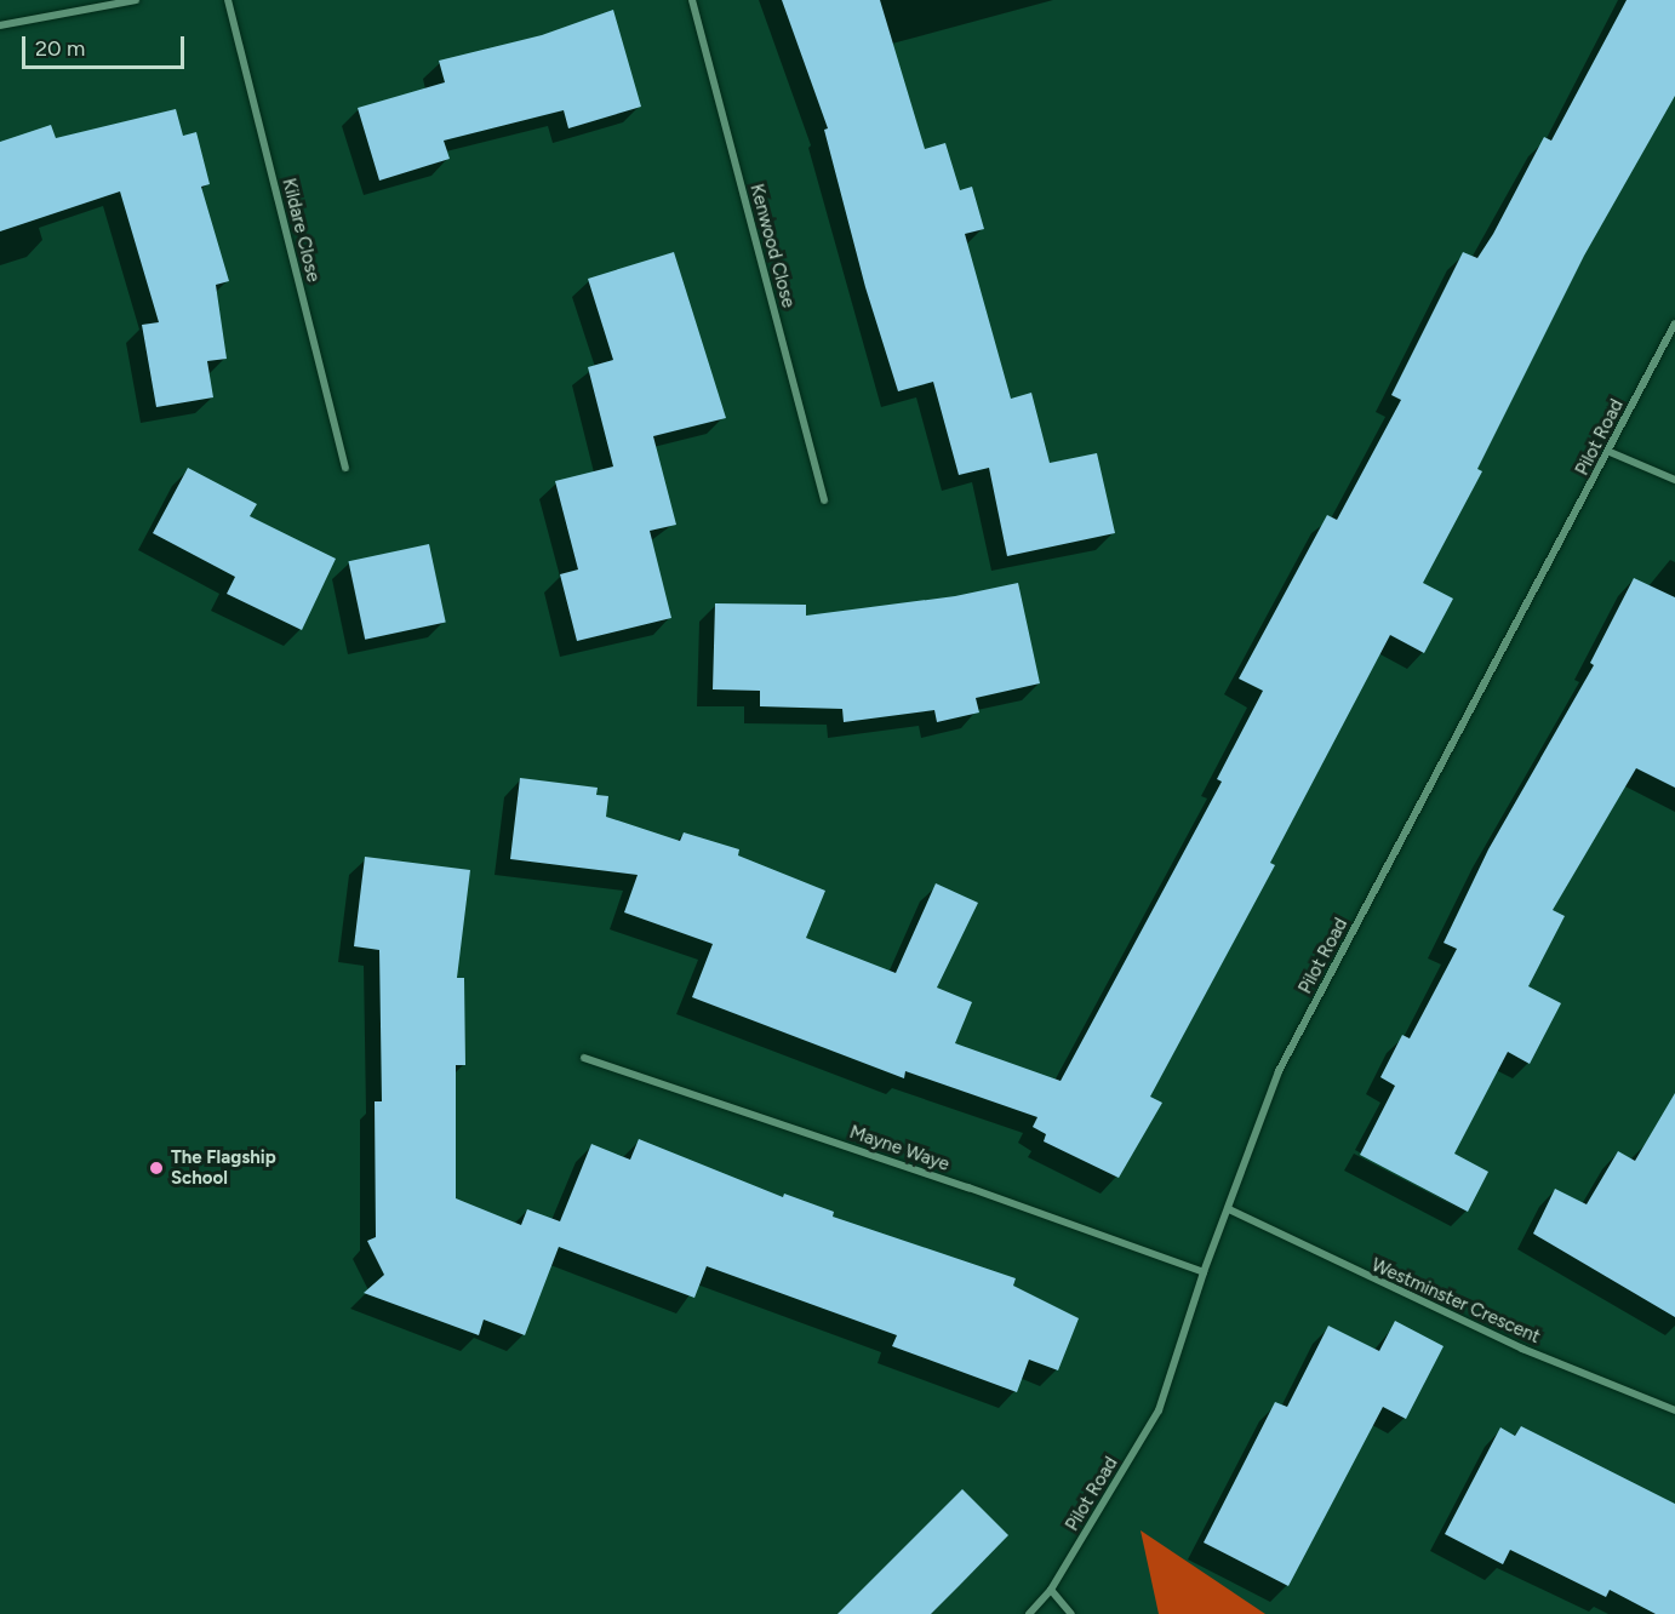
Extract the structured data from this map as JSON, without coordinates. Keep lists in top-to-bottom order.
{
  "streets": {
    "street": [
      "Kildare Close",
      "Kenwood Close",
      "Pilot Road",
      "Mayne Waye",
      "Westminster Crescent"
    ]
  },
  "crossings": [
    ["Pilot Road", "Mayne Waye"],
    ["Pilot Road", "Westminster Crescent"]
  ],
  "places": ["The Flagship School"],
  "scale_bar": "20 m"
}
